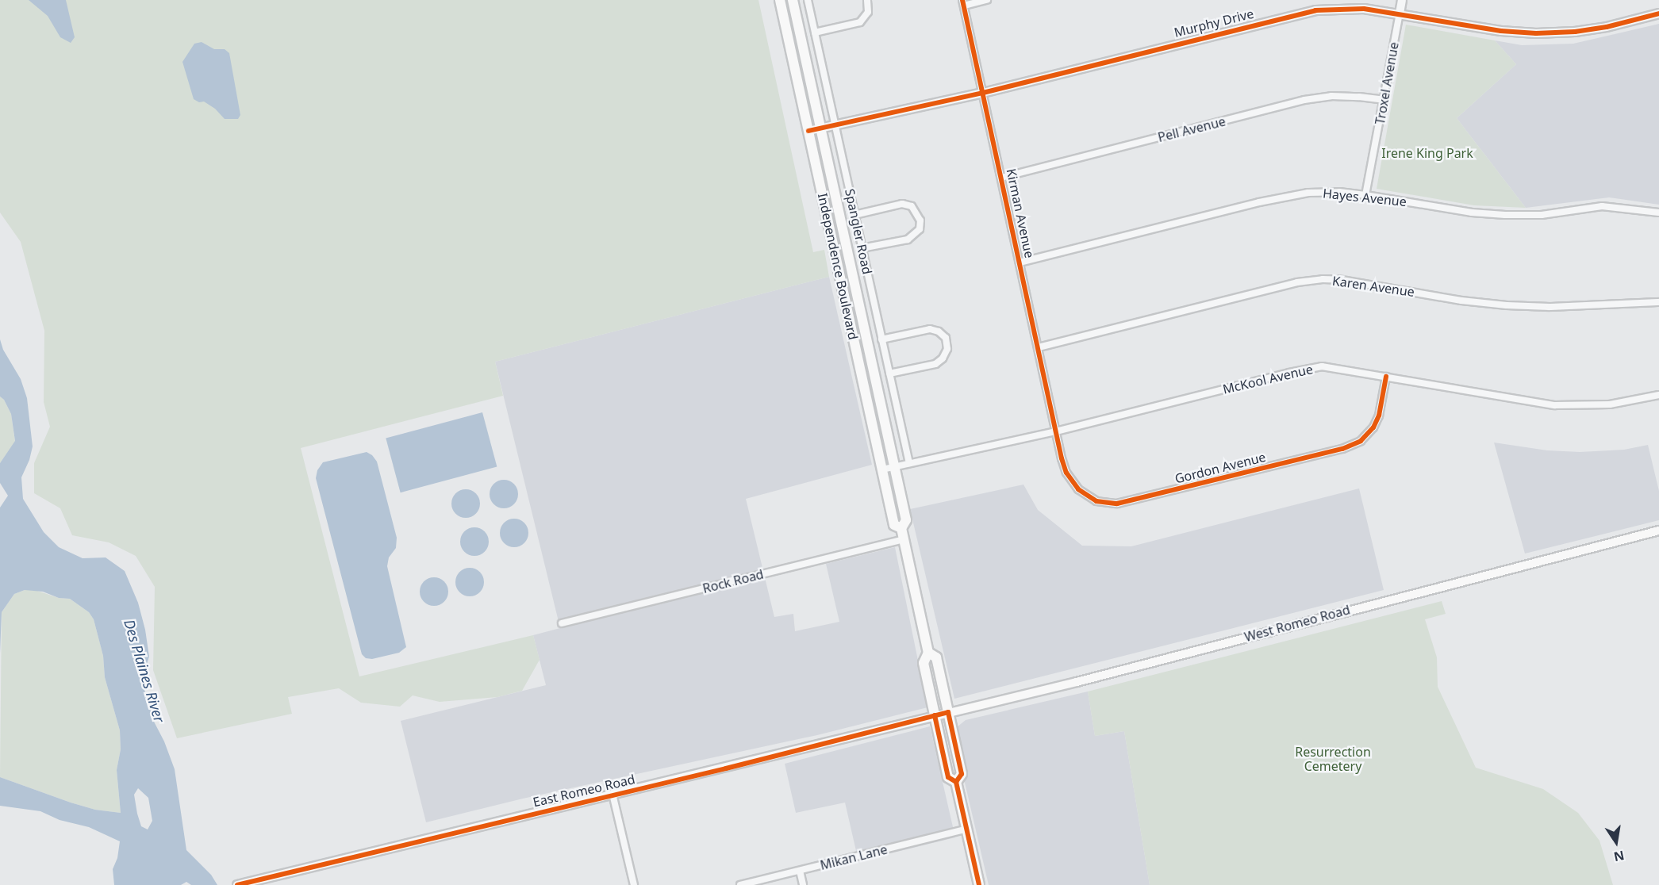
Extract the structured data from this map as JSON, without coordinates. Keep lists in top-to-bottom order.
{
  "streets": {
    "main road": ["Independence Boulevard", "West Romeo Road", "East Romeo Road"],
    "street": [
      "Murphy Drive",
      "Troxel Avenue",
      "Pell Avenue",
      "Hayes Avenue",
      "Kirman Avenue",
      "Spangler Road",
      "Karen Avenue",
      "McKool Avenue",
      "Gordon Avenue",
      "Rock Road",
      "Mikan Lane"
    ]
  },
  "crossings": [
    ["Murphy Drive", "Troxel Avenue"],
    ["Murphy Drive", "Kirman Avenue"],
    ["Murphy Drive", "Spangler Road"],
    ["Murphy Drive", "Independence Boulevard"],
    ["Troxel Avenue", "Pell Avenue"],
    ["Troxel Avenue", "Hayes Avenue"],
    ["Pell Avenue", "Kirman Avenue"],
    ["Hayes Avenue", "Kirman Avenue"],
    ["Kirman Avenue", "Karen Avenue"],
    ["Kirman Avenue", "McKool Avenue"],
    ["Kirman Avenue", "Gordon Avenue"],
    ["Spangler Road", "McKool Avenue"],
    ["Independence Boulevard", "McKool Avenue"],
    ["Independence Boulevard", "Rock Road"],
    ["Independence Boulevard", "West Romeo Road"],
    ["Independence Boulevard", "East Romeo Road"],
    ["Independence Boulevard", "Mikan Lane"],
    ["McKool Avenue", "Gordon Avenue"],
    ["West Romeo Road", "East Romeo Road"]
  ],
  "water": ["Des Plaines River"],
  "parks": ["Irene King Park", "Resurrection Cemetery"],
  "north": "bottom"
}
